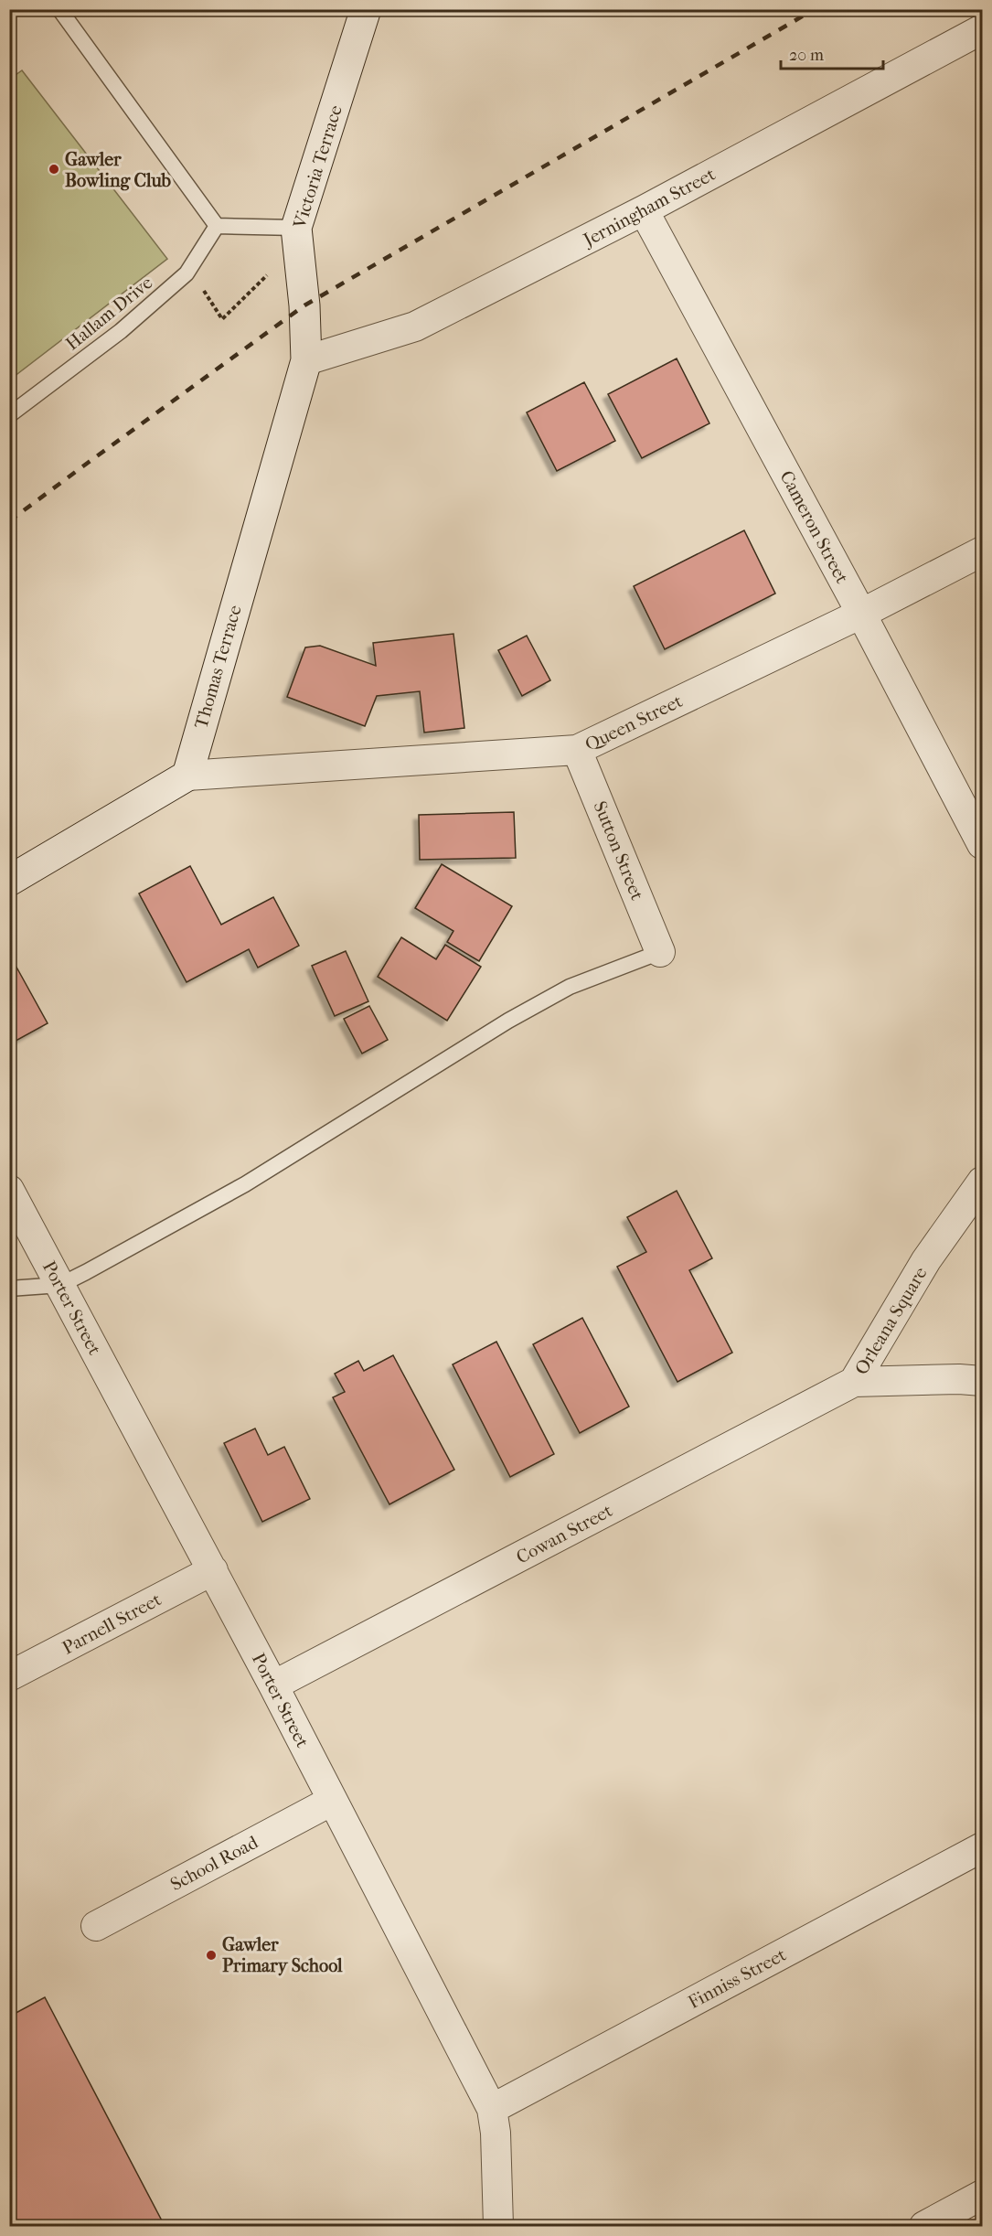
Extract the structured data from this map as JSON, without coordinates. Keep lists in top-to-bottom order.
{
  "streets": {
    "street": [
      "Victoria Terrace",
      "Jerningham Street",
      "Cameron Street",
      "Thomas Terrace",
      "Queen Street",
      "Sutton Street",
      "Porter Street",
      "Orleana Square",
      "Cowan Street",
      "Parnell Street",
      "School Road",
      "Finniss Street"
    ],
    "lane": ["Hallam Drive"]
  },
  "crossings": [
    ["Victoria Terrace", "Jerningham Street"],
    ["Victoria Terrace", "Thomas Terrace"],
    ["Jerningham Street", "Cameron Street"],
    ["Jerningham Street", "Thomas Terrace"],
    ["Cameron Street", "Queen Street"],
    ["Thomas Terrace", "Queen Street"],
    ["Queen Street", "Sutton Street"],
    ["Porter Street", "Cowan Street"],
    ["Porter Street", "Parnell Street"],
    ["Porter Street", "School Road"],
    ["Porter Street", "Finniss Street"],
    ["Orleana Square", "Cowan Street"]
  ],
  "places": ["Gawler Bowling Club", "Gawler Primary School"],
  "scale_bar": "20 m"
}
